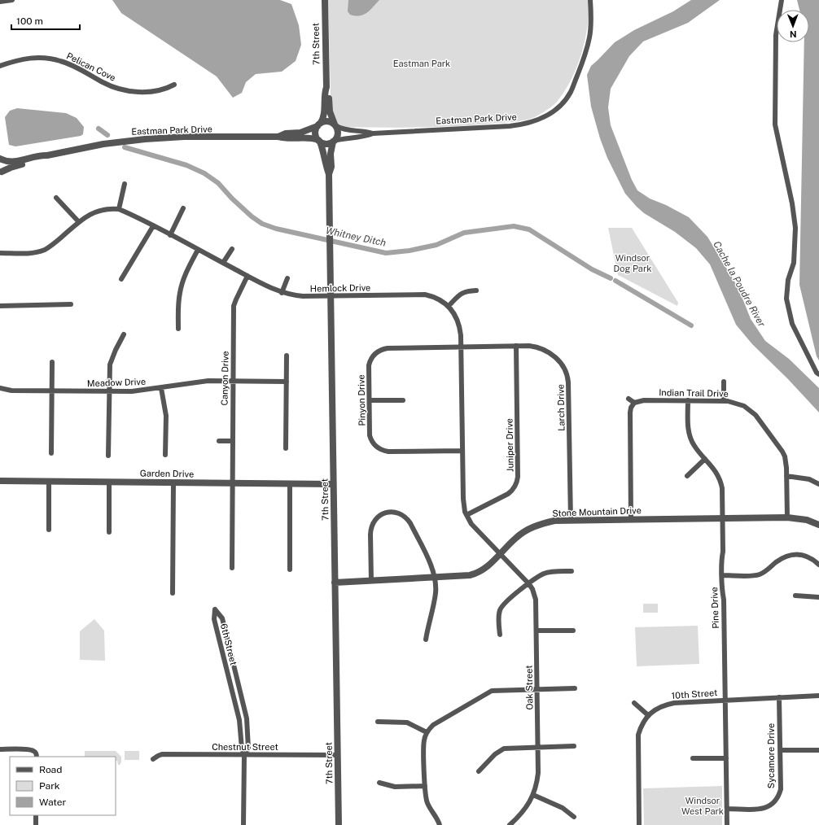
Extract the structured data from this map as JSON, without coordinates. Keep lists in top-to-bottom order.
{
  "streets": {
    "street": [
      "7th Street",
      "Pelican Cove",
      "Eastman Park Drive",
      "Hemlock Drive",
      "Canyon Drive",
      "Meadow Drive",
      "Indian Trail Drive",
      "Pinyon Drive",
      "Larch Drive",
      "Juniper Drive",
      "Garden Drive",
      "Stone Mountain Drive",
      "Pine Drive",
      "6th Street",
      "Oak Street",
      "10th Street",
      "Chestnut Street",
      "Sycamore Drive"
    ]
  },
  "crossings": [
    ["7th Street", "Eastman Park Drive"],
    ["7th Street", "Hemlock Drive"],
    ["7th Street", "Garden Drive"],
    ["7th Street", "Stone Mountain Drive"],
    ["7th Street", "Chestnut Street"],
    ["Hemlock Drive", "Canyon Drive"],
    ["Hemlock Drive", "Pinyon Drive"],
    ["Hemlock Drive", "Larch Drive"],
    ["Hemlock Drive", "Juniper Drive"],
    ["Hemlock Drive", "Stone Mountain Drive"],
    ["Hemlock Drive", "Oak Street"],
    ["Canyon Drive", "Meadow Drive"],
    ["Canyon Drive", "Garden Drive"],
    ["Indian Trail Drive", "Stone Mountain Drive"],
    ["Indian Trail Drive", "Pine Drive"],
    ["Pinyon Drive", "Larch Drive"],
    ["Larch Drive", "Juniper Drive"],
    ["Larch Drive", "Stone Mountain Drive"],
    ["Stone Mountain Drive", "Pine Drive"],
    ["Stone Mountain Drive", "Oak Street"],
    ["Pine Drive", "10th Street"],
    ["Pine Drive", "Sycamore Drive"],
    ["6th Street", "Chestnut Street"],
    ["10th Street", "Sycamore Drive"]
  ],
  "water": ["Whitney Ditch", "Cache la Poudre River"],
  "parks": ["Eastman Park", "Windsor Dog Park", "Windsor West Park"],
  "legend": ["Road", "Park", "Water"],
  "scale_bar": "100 m",
  "north": "bottom"
}
